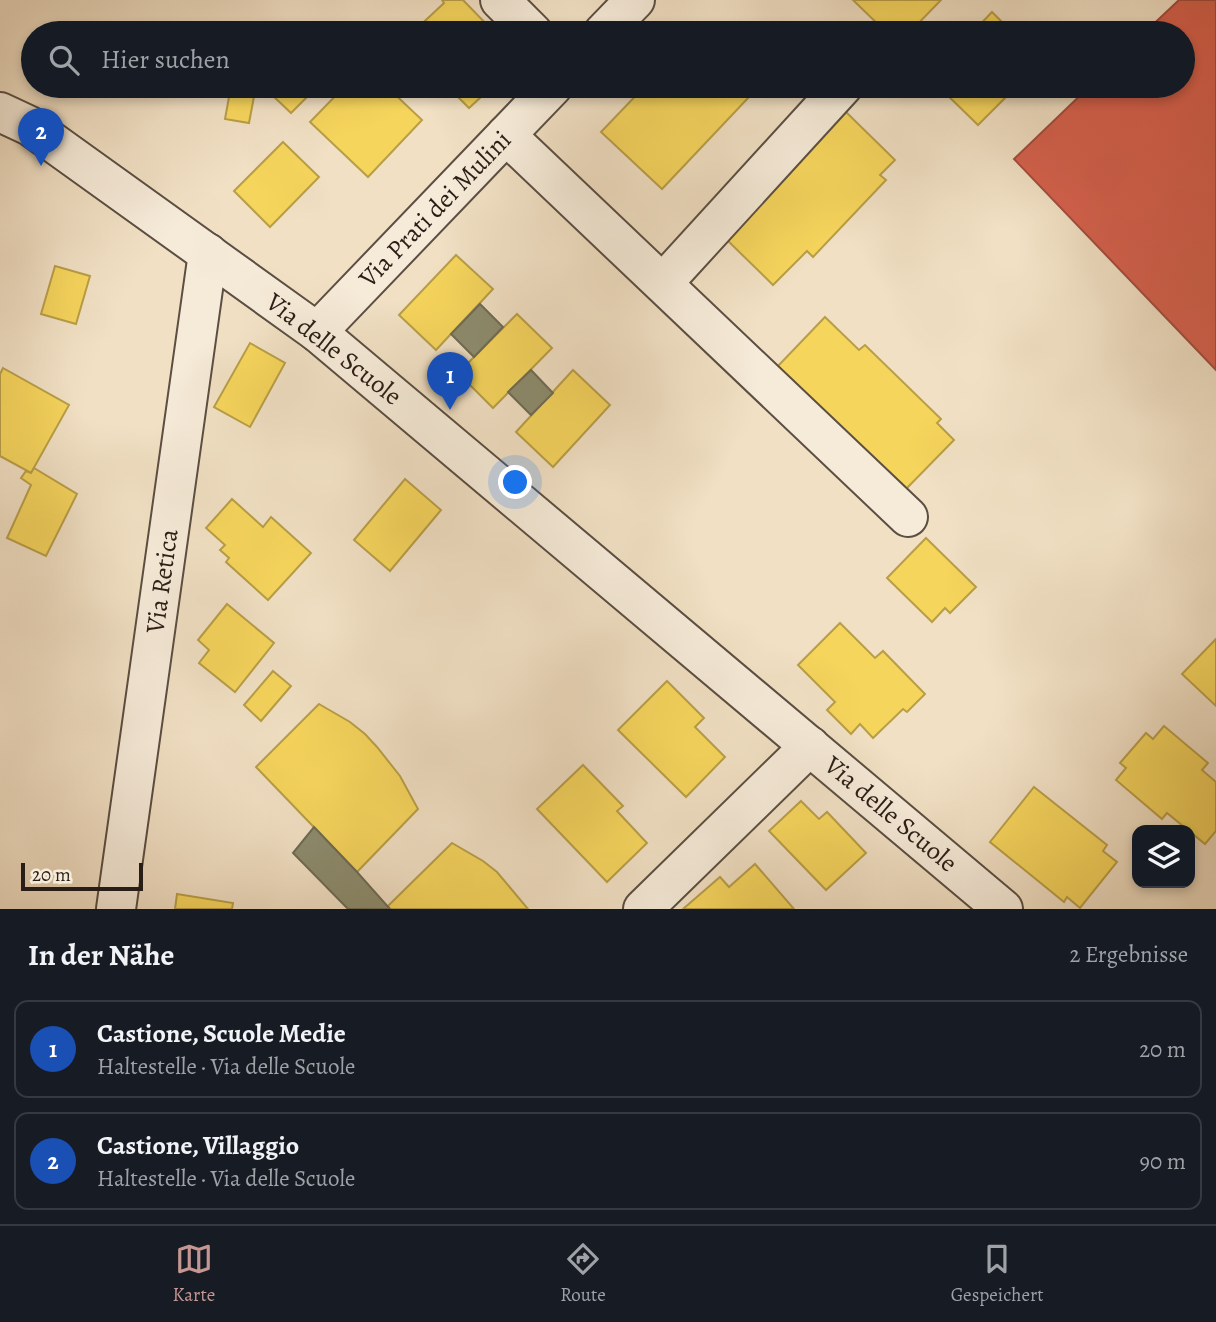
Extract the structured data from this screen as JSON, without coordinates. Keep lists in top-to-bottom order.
{
  "streets": {
    "street": ["Via Prati dei Mulini", "Via delle Scuole", "Via Retica"]
  },
  "crossings": [
    ["Via Prati dei Mulini", "Via delle Scuole"],
    ["Via delle Scuole", "Via Retica"]
  ],
  "scale_bar": "20 m",
  "page": {
    "search": "Hier suchen",
    "pins": ["2", "1"],
    "scale": "20 m",
    "heading": ["In der Nähe", "2 Ergebnisse"],
    "list": [
      {
        "mark": "1",
        "name": "Castione, Scuole Medie",
        "note": "Haltestelle · Via delle Scuole",
        "value": "20 m"
      },
      {
        "mark": "2",
        "name": "Castione, Villaggio",
        "note": "Haltestelle · Via delle Scuole",
        "value": "90 m"
      }
    ],
    "nav": ["Karte", "Route", "Gespeichert"]
  }
}
